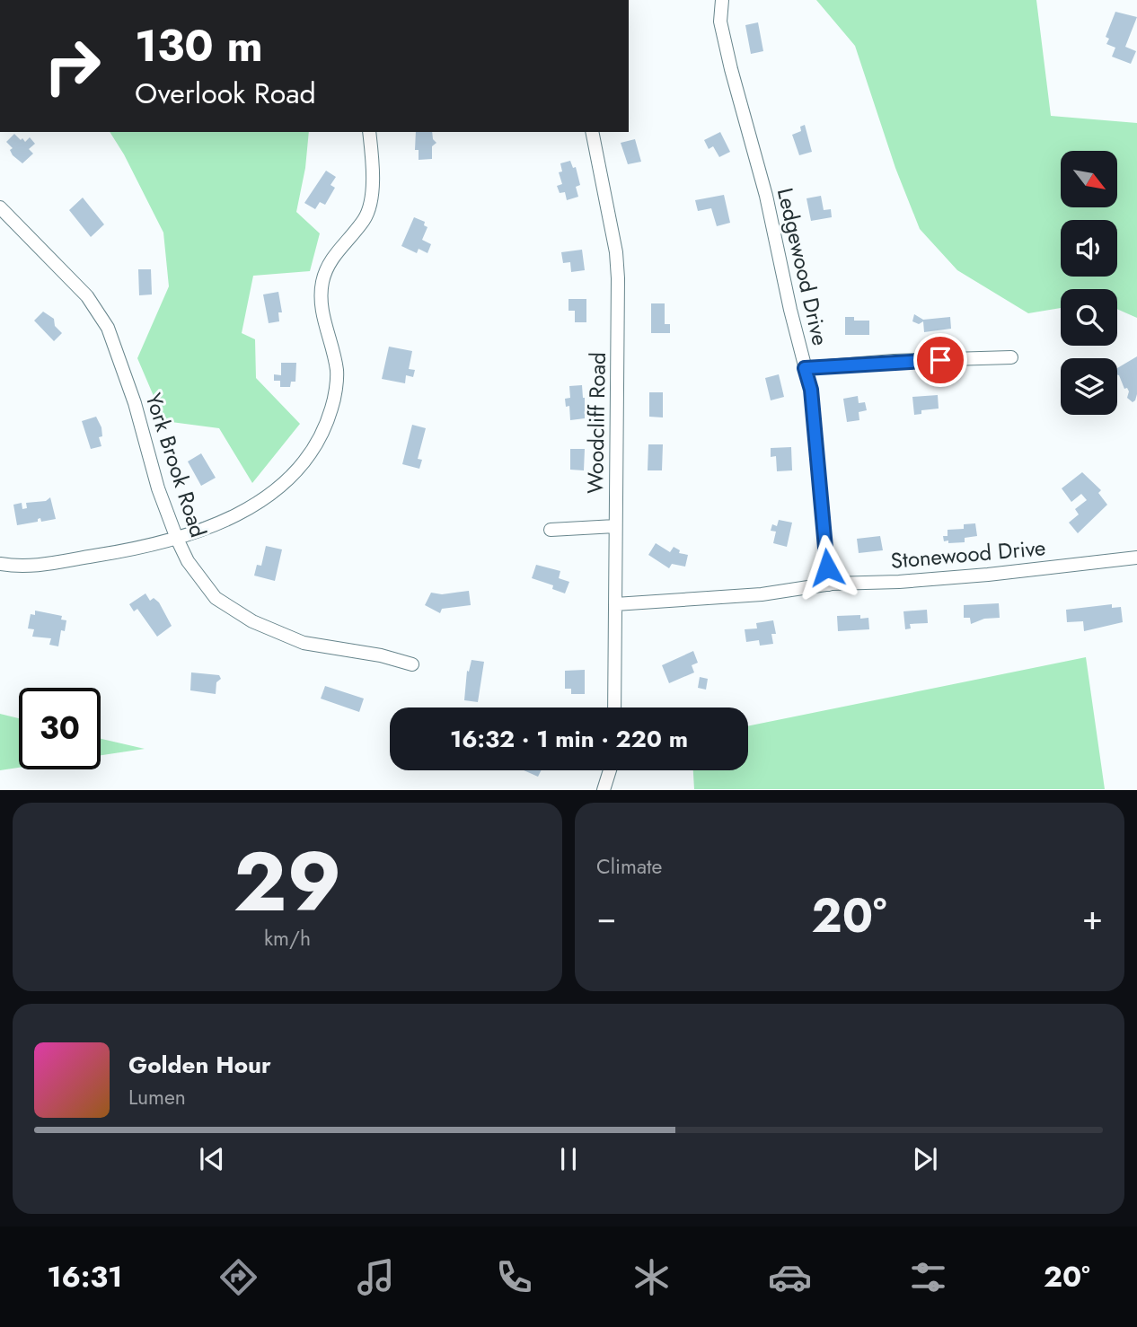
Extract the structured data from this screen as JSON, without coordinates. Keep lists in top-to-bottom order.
{
  "streets": {
    "street": [
      "Ledgewood Drive",
      "Woodcliff Road",
      "York Brook Road",
      "Stonewood Drive"
    ]
  },
  "crossings": [
    ["Ledgewood Drive", "Stonewood Drive"],
    ["Woodcliff Road", "Stonewood Drive"]
  ],
  "north": "bottom right",
  "page": {
    "turn": ["130 m", "Overlook Road"],
    "limit": "30",
    "trip": "16:32 · 1 min · 220 m",
    "tile": [
      ["29", "km/h"],
      "Climate"
    ],
    "heat": ["−", "20°", "+"],
    "song": ["Golden Hour", "Lumen"],
    "tabs": ["16:31", "20°"]
  }
}
